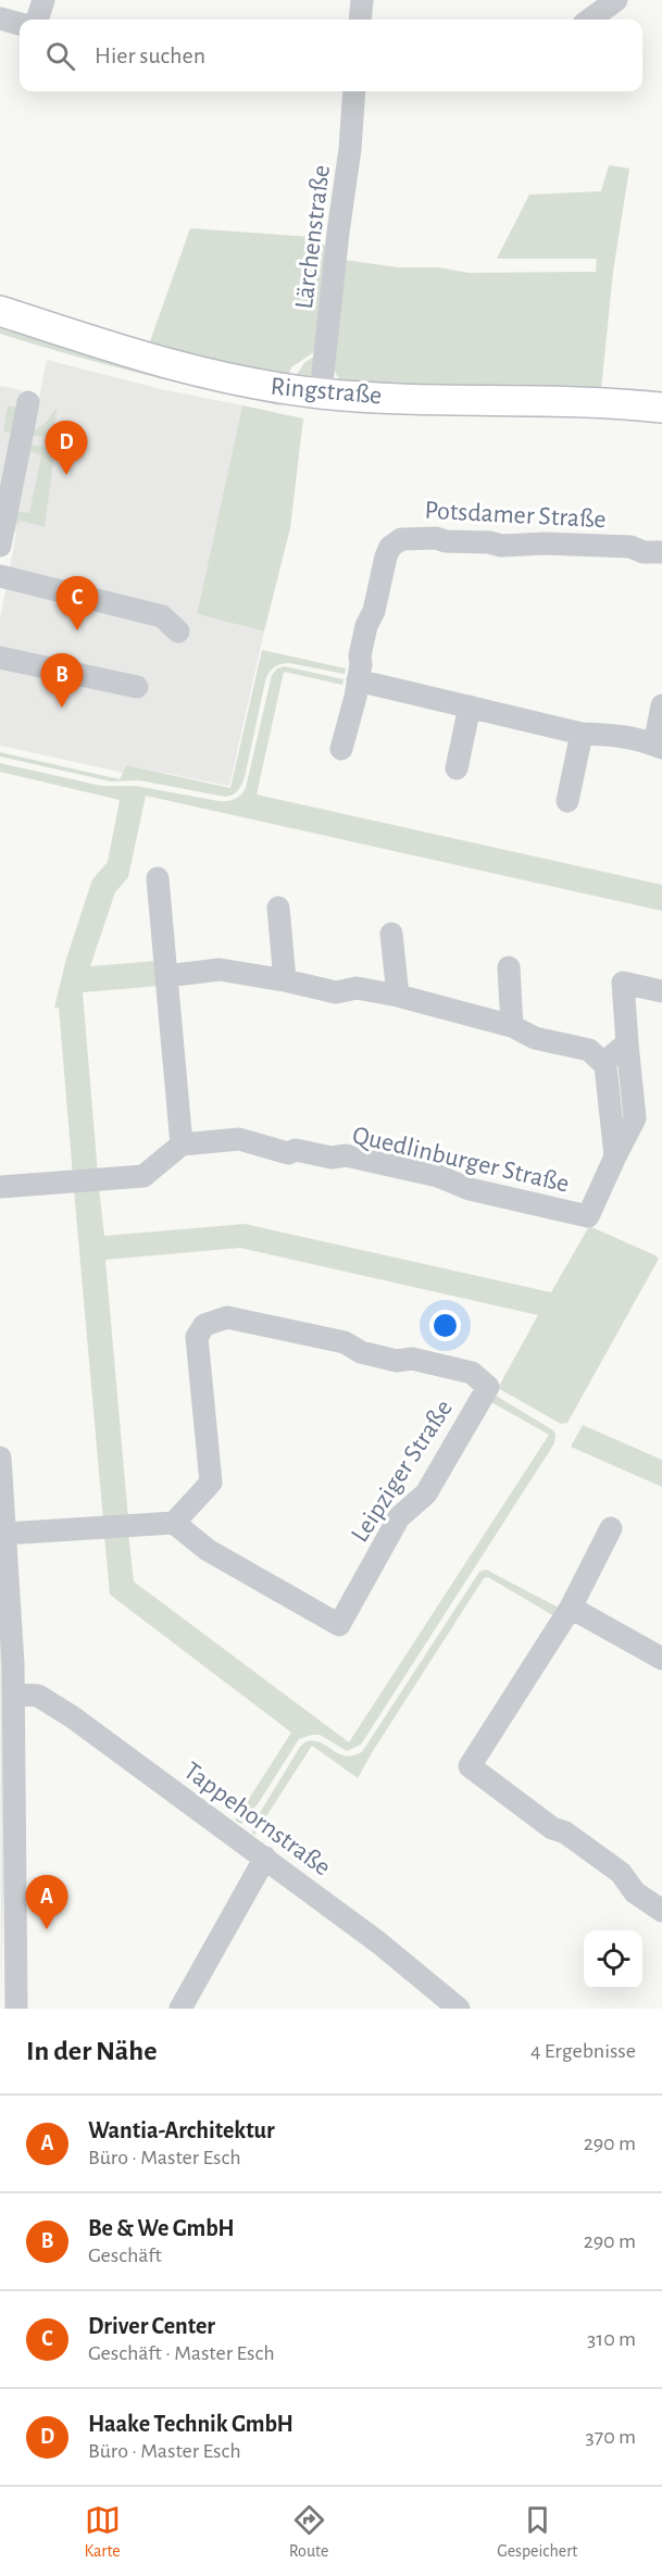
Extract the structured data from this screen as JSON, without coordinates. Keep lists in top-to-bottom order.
{
  "streets": {
    "main road": ["Ringstraße"],
    "street": [
      "Lärchenstraße",
      "Potsdamer Straße",
      "Quedlinburger Straße",
      "Leipziger Straße",
      "Tappehornstraße"
    ]
  },
  "crossings": [
    ["Lärchenstraße", "Ringstraße"]
  ],
  "page": {
    "search": "Hier suchen",
    "pins": [
      "D",
      "C",
      "B",
      "A"
    ],
    "heading": ["In der Nähe", "4 Ergebnisse"],
    "list": [
      {
        "mark": "A",
        "name": "Wantia-Architektur",
        "note": "Büro · Master Esch",
        "value": "290 m"
      },
      {
        "mark": "B",
        "name": "Be & We GmbH",
        "note": "Geschäft",
        "value": "290 m"
      },
      {
        "mark": "C",
        "name": "Driver Center",
        "note": "Geschäft · Master Esch",
        "value": "310 m"
      },
      {
        "mark": "D",
        "name": "Haake Technik GmbH",
        "note": "Büro · Master Esch",
        "value": "370 m"
      }
    ],
    "nav": ["Karte", "Route", "Gespeichert"]
  }
}
